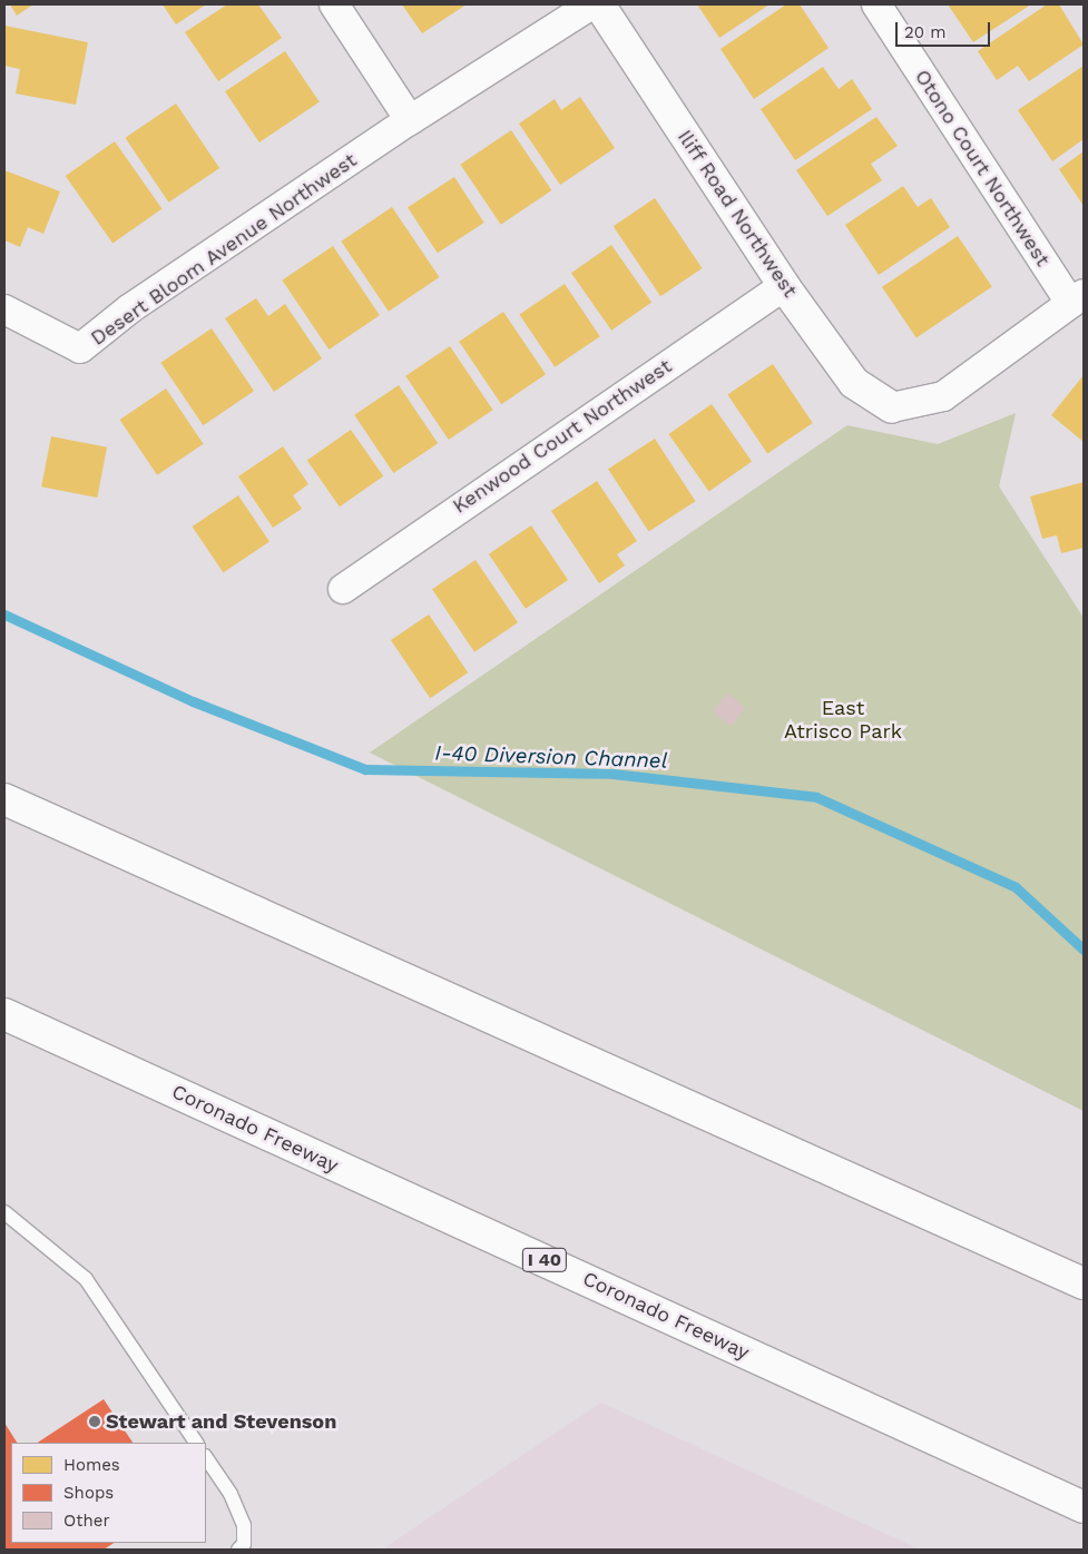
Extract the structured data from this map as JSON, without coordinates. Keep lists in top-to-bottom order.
{
  "streets": {
    "main road": ["Iliff Road Northwest", "Coronado Freeway", "I 40"],
    "street": ["Otono Court Northwest", "Desert Bloom Avenue Northwest", "Kenwood Court Northwest"]
  },
  "crossings": [
    ["Iliff Road Northwest", "Kenwood Court Northwest"]
  ],
  "water": ["I-40 Diversion Channel"],
  "parks": ["East Atrisco Park"],
  "places": ["Stewart and Stevenson"],
  "legend": ["Homes", "Shops", "Other"],
  "scale_bar": "20 m"
}
